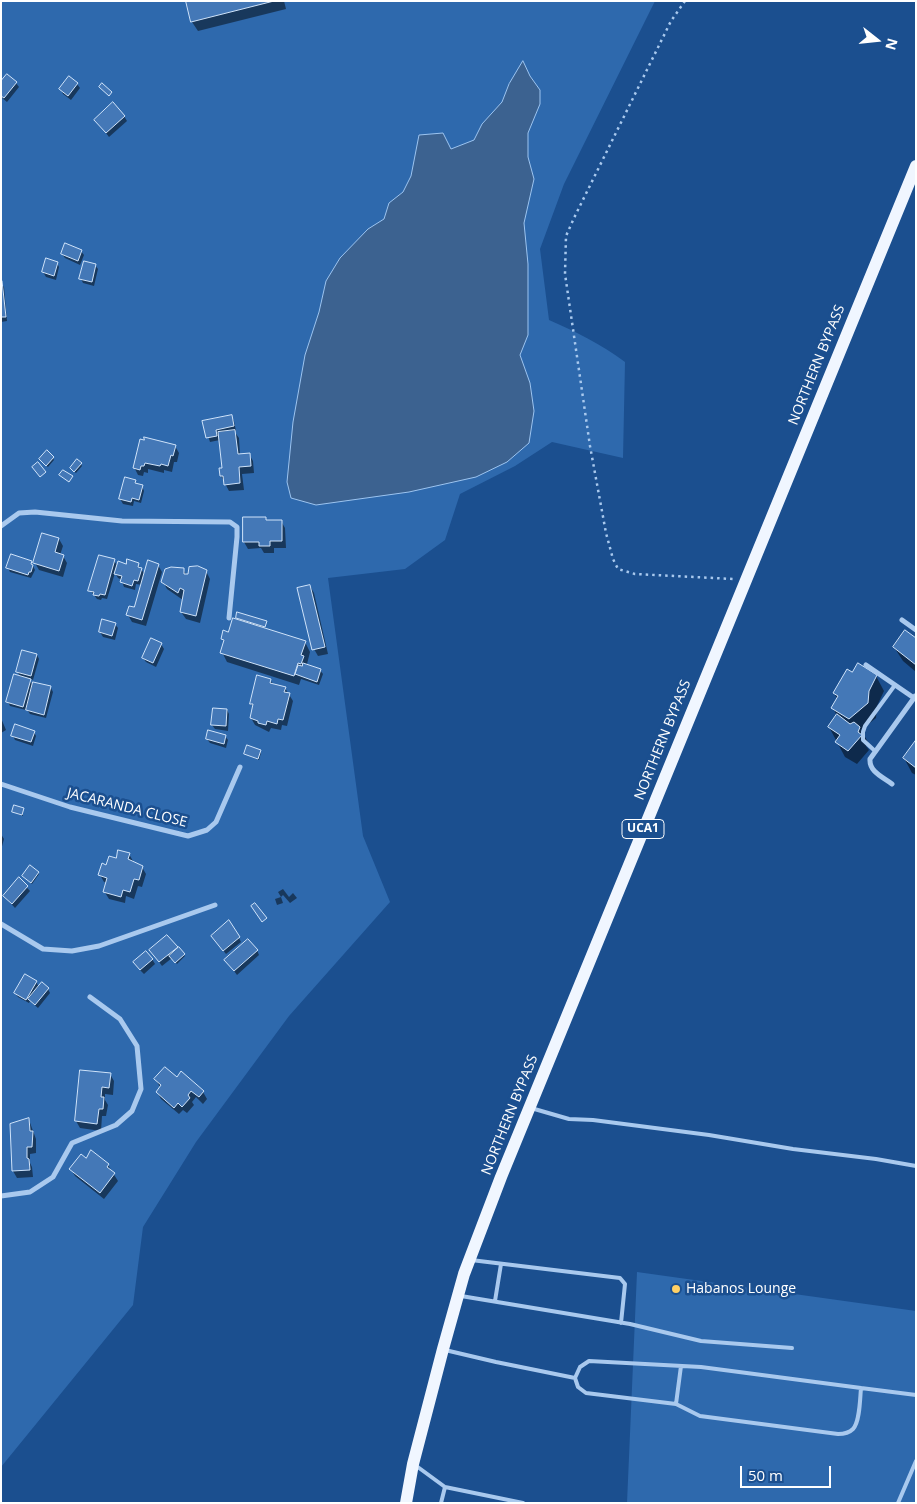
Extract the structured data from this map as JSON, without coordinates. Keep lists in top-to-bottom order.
{
  "streets": {
    "main road": ["NORTHERN BYPASS", "UCA1"],
    "street": ["JACARANDA CLOSE"]
  },
  "places": ["Habanos Lounge"],
  "scale_bar": "50 m",
  "north": "right"
}
